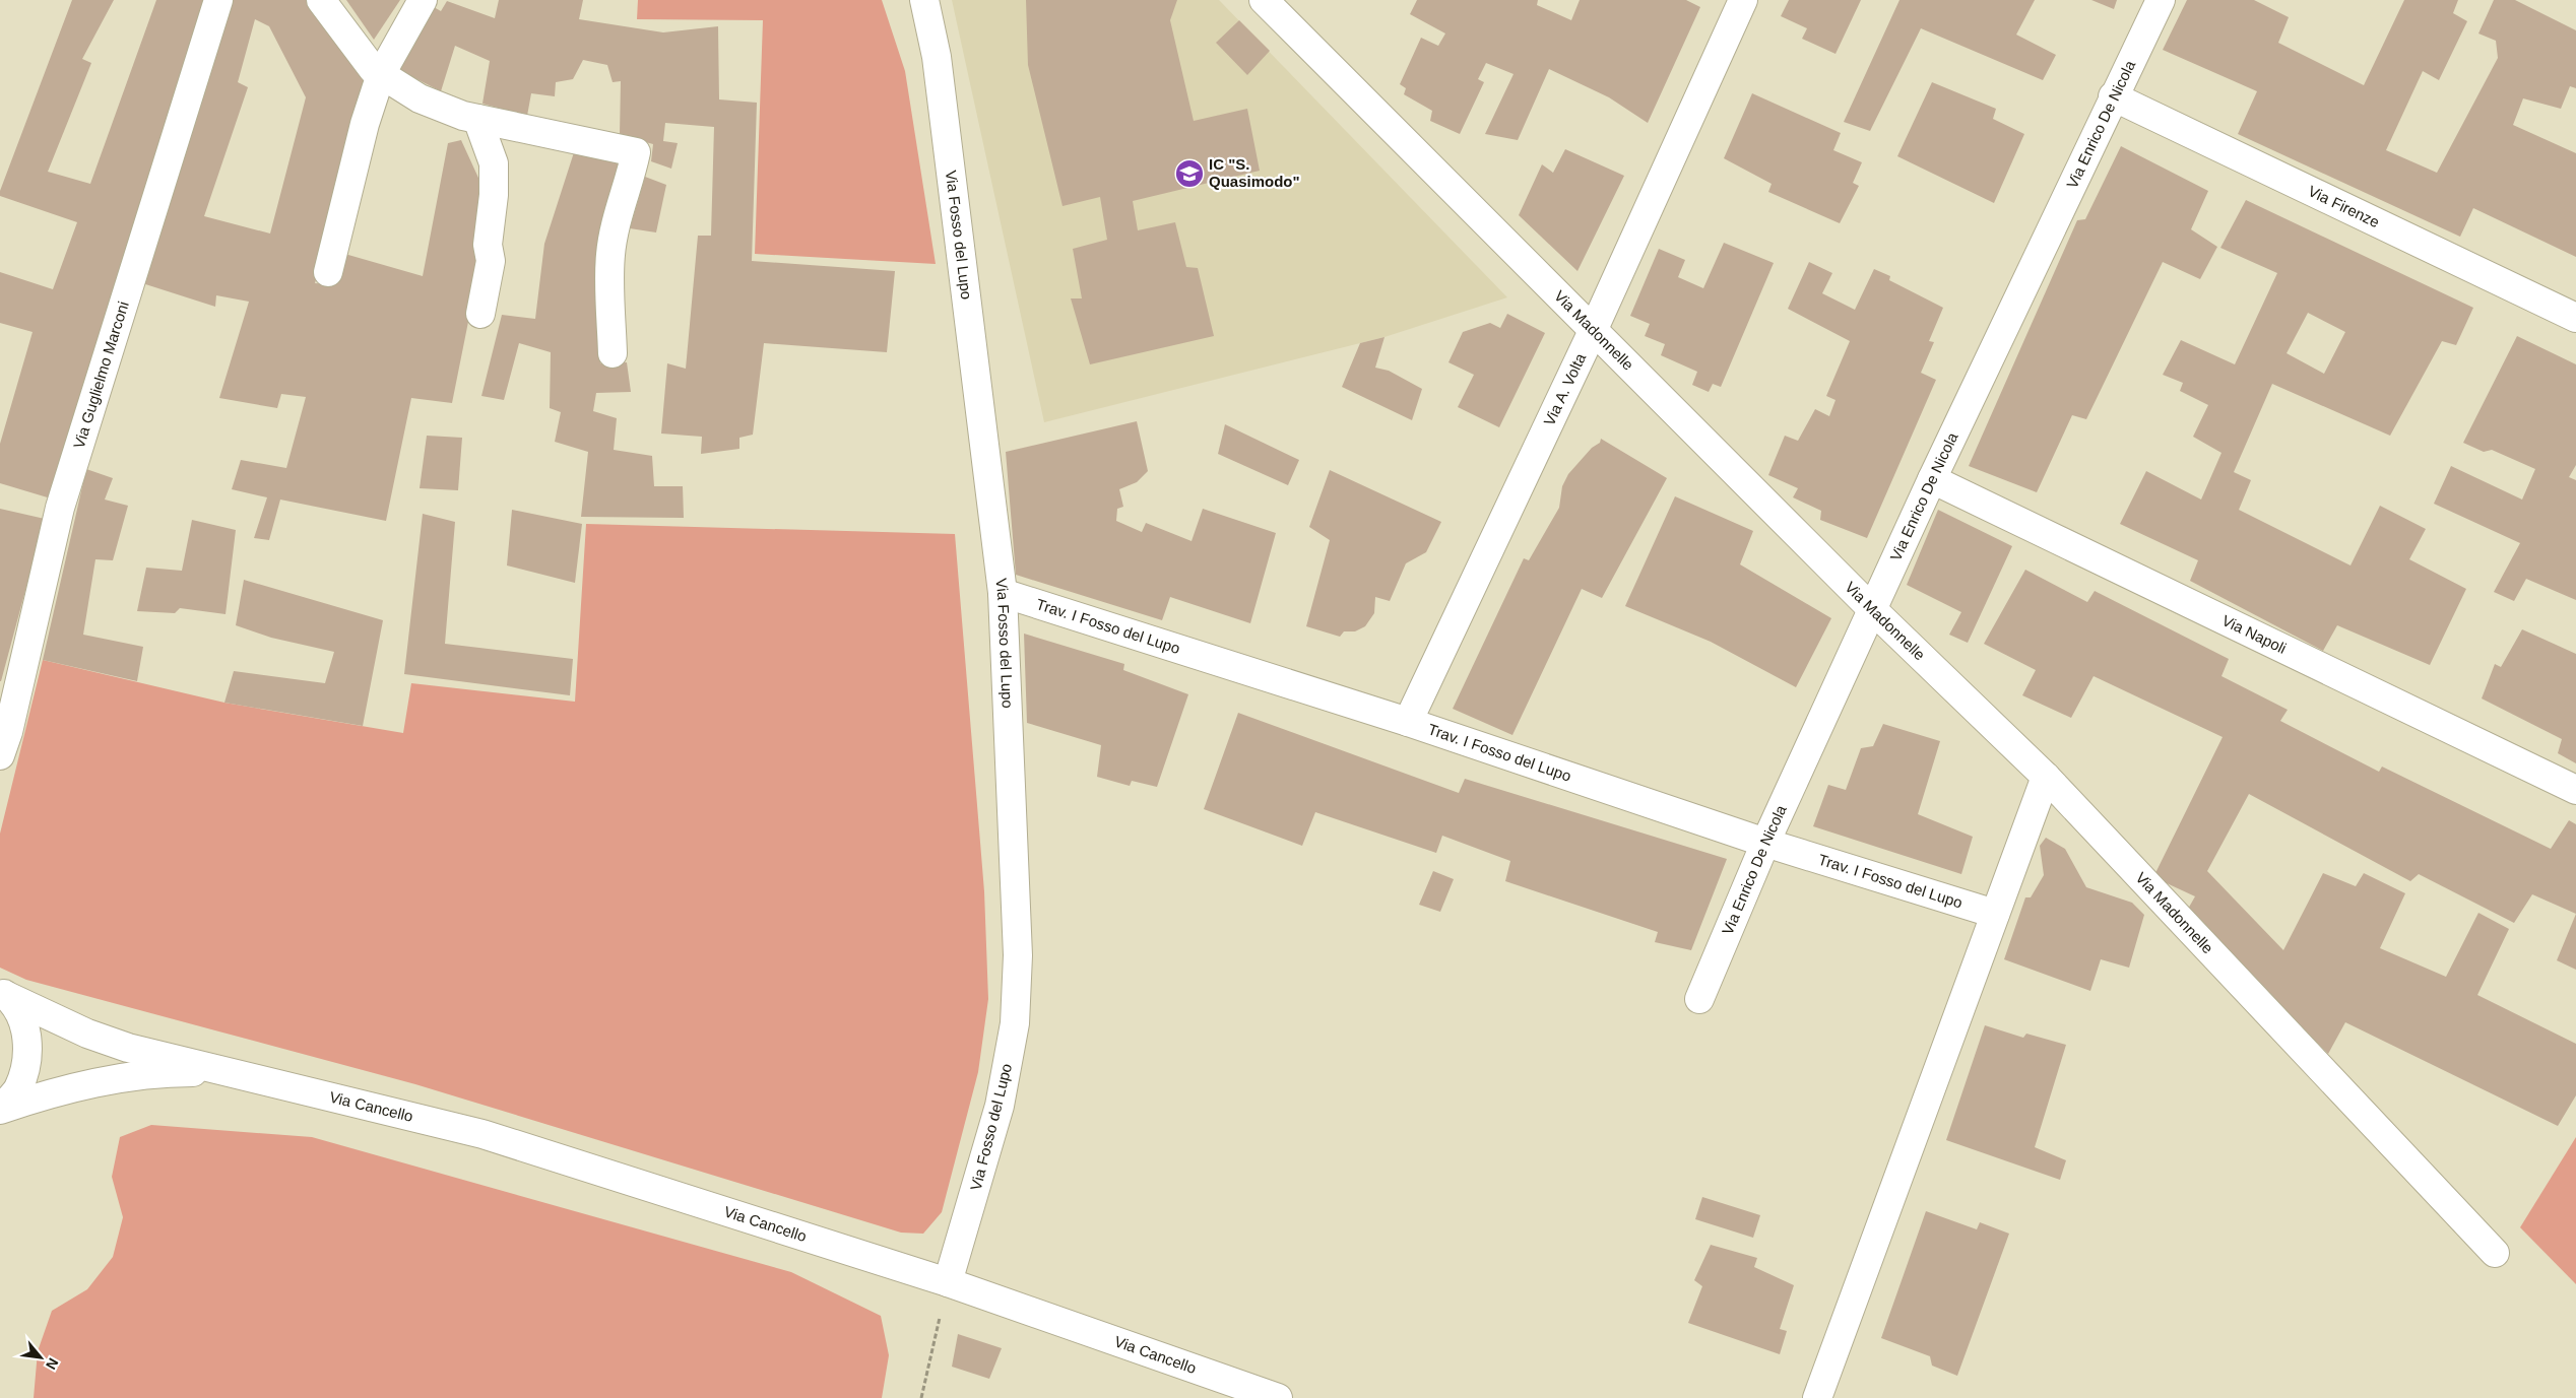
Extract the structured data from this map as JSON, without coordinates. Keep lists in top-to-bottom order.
{
  "streets": {
    "street": [
      "Via Enrico De Nicola",
      "Via Firenze",
      "Via Fosso del Lupo",
      "Via Madonnelle",
      "Via Guglielmo Marconi",
      "Via A. Volta",
      "Trav. I Fosso del Lupo",
      "Via Napoli",
      "Via Cancello"
    ]
  },
  "crossings": [
    ["Via Enrico De Nicola", "Via Firenze"],
    ["Via Enrico De Nicola", "Via Madonnelle"],
    ["Via Enrico De Nicola", "Trav. I Fosso del Lupo"],
    ["Via Enrico De Nicola", "Via Napoli"],
    ["Via Fosso del Lupo", "Trav. I Fosso del Lupo"],
    ["Via Fosso del Lupo", "Via Cancello"],
    ["Via Madonnelle", "Via A. Volta"],
    ["Via A. Volta", "Trav. I Fosso del Lupo"]
  ],
  "places": {
    "school or university": ["IC \"S. Quasimodo\""]
  },
  "north": "bottom right"
}
